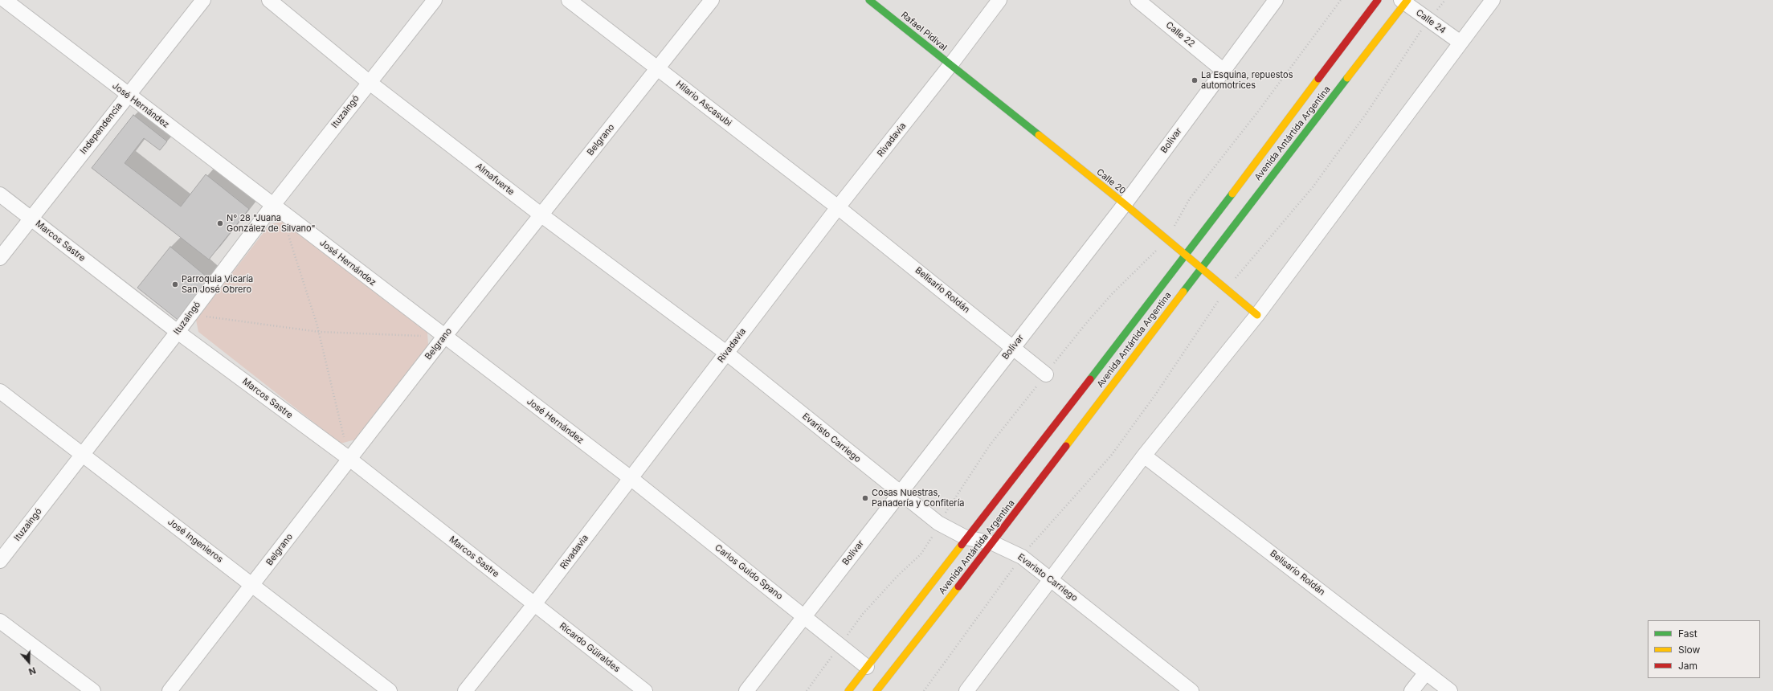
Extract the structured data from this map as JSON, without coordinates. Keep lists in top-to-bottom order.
{
  "streets": {
    "main road": ["Rafael Pidival", "Avenida Antártida Argentina", "Calle 20"],
    "street": [
      "Calle 24",
      "Calle 22",
      "Hilario Ascasubi",
      "José Hernández",
      "Ituzaingó",
      "Independencia",
      "Belgrano",
      "Rivadavia",
      "Bolivar",
      "Almafuerte",
      "Marcos Sastre",
      "Belisario Roldán",
      "Evaristo Carriego",
      "José Ingenieros",
      "Carlos Guido Spano",
      "Ricardo Güiraldes"
    ]
  },
  "crossings": [
    ["Calle 24", "Avenida Antártida Argentina"],
    ["Rafael Pidival", "Rivadavia"],
    ["Rafael Pidival", "Calle 20"],
    ["Calle 22", "Bolivar"],
    ["Hilario Ascasubi", "Belgrano"],
    ["Hilario Ascasubi", "Rivadavia"],
    ["Hilario Ascasubi", "Belisario Roldán"],
    ["José Hernández", "Ituzaingó"],
    ["José Hernández", "Independencia"],
    ["José Hernández", "Belgrano"],
    ["José Hernández", "Rivadavia"],
    ["José Hernández", "Carlos Guido Spano"],
    ["Ituzaingó", "Almafuerte"],
    ["Ituzaingó", "Marcos Sastre"],
    ["Ituzaingó", "José Ingenieros"],
    ["Independencia", "Marcos Sastre"],
    ["Avenida Antártida Argentina", "Calle 20"],
    ["Avenida Antártida Argentina", "Evaristo Carriego"],
    ["Avenida Antártida Argentina", "Carlos Guido Spano"],
    ["Belgrano", "Almafuerte"],
    ["Belgrano", "Marcos Sastre"],
    ["Belgrano", "José Ingenieros"],
    ["Rivadavia", "Almafuerte"],
    ["Rivadavia", "Calle 20"],
    ["Rivadavia", "Marcos Sastre"],
    ["Rivadavia", "Belisario Roldán"],
    ["Rivadavia", "Evaristo Carriego"],
    ["Rivadavia", "Carlos Guido Spano"],
    ["Rivadavia", "Ricardo Güiraldes"],
    ["Bolivar", "Calle 20"],
    ["Bolivar", "Belisario Roldán"],
    ["Bolivar", "Evaristo Carriego"],
    ["Bolivar", "Carlos Guido Spano"],
    ["Almafuerte", "Evaristo Carriego"],
    ["Marcos Sastre", "Ricardo Güiraldes"]
  ],
  "places": [
    "La Esquina, repuestos automotrices",
    "N° 28 \"Juana González de Silvano\"",
    "Parroquia Vicaría San José Obrero",
    "Cosas Nuestras, Panadería y Confitería"
  ],
  "legend": ["Fast", "Slow", "Jam"],
  "north": "bottom"
}
